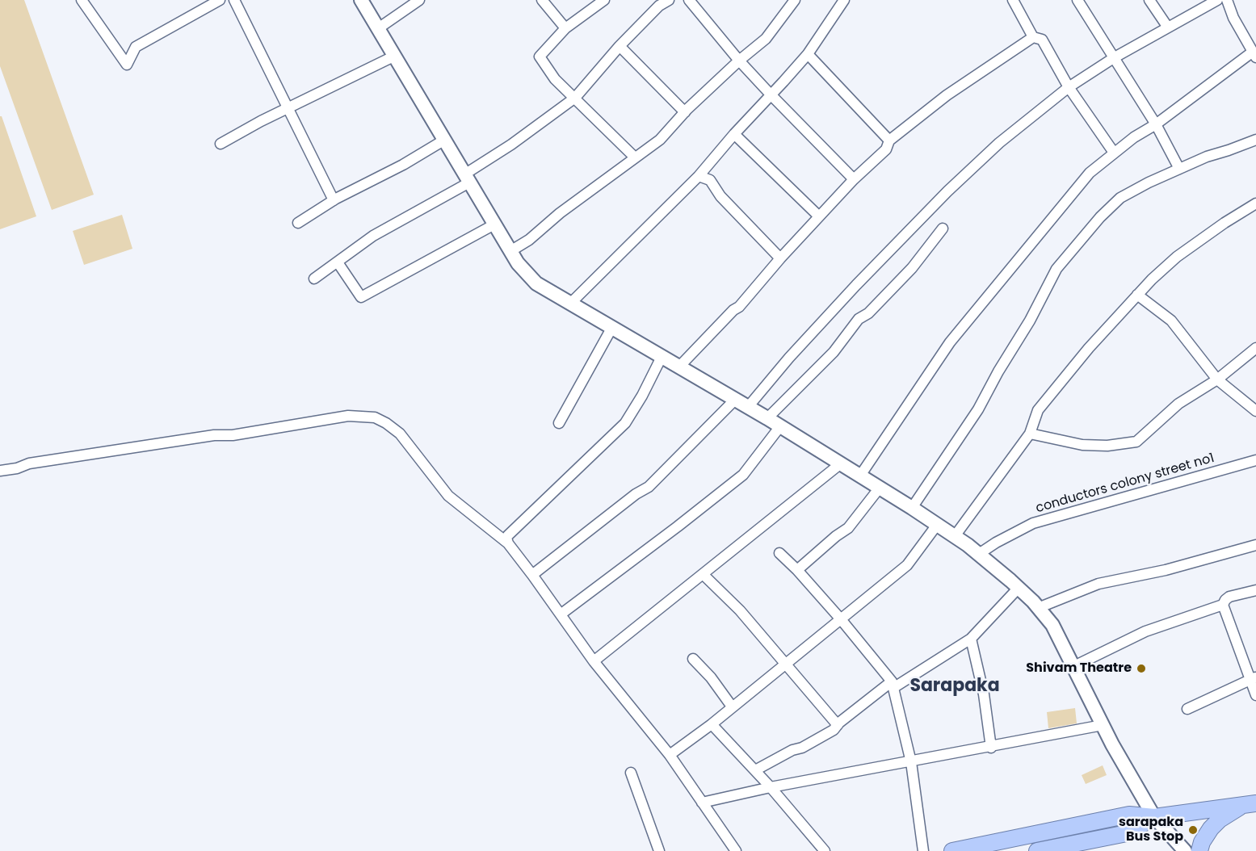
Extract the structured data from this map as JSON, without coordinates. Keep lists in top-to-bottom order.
{
  "streets": {
    "street": ["conductors colony street no1"]
  },
  "districts": ["Sarapaka"],
  "places": ["Shivam Theatre", "sarapaka Bus Stop"]
}
